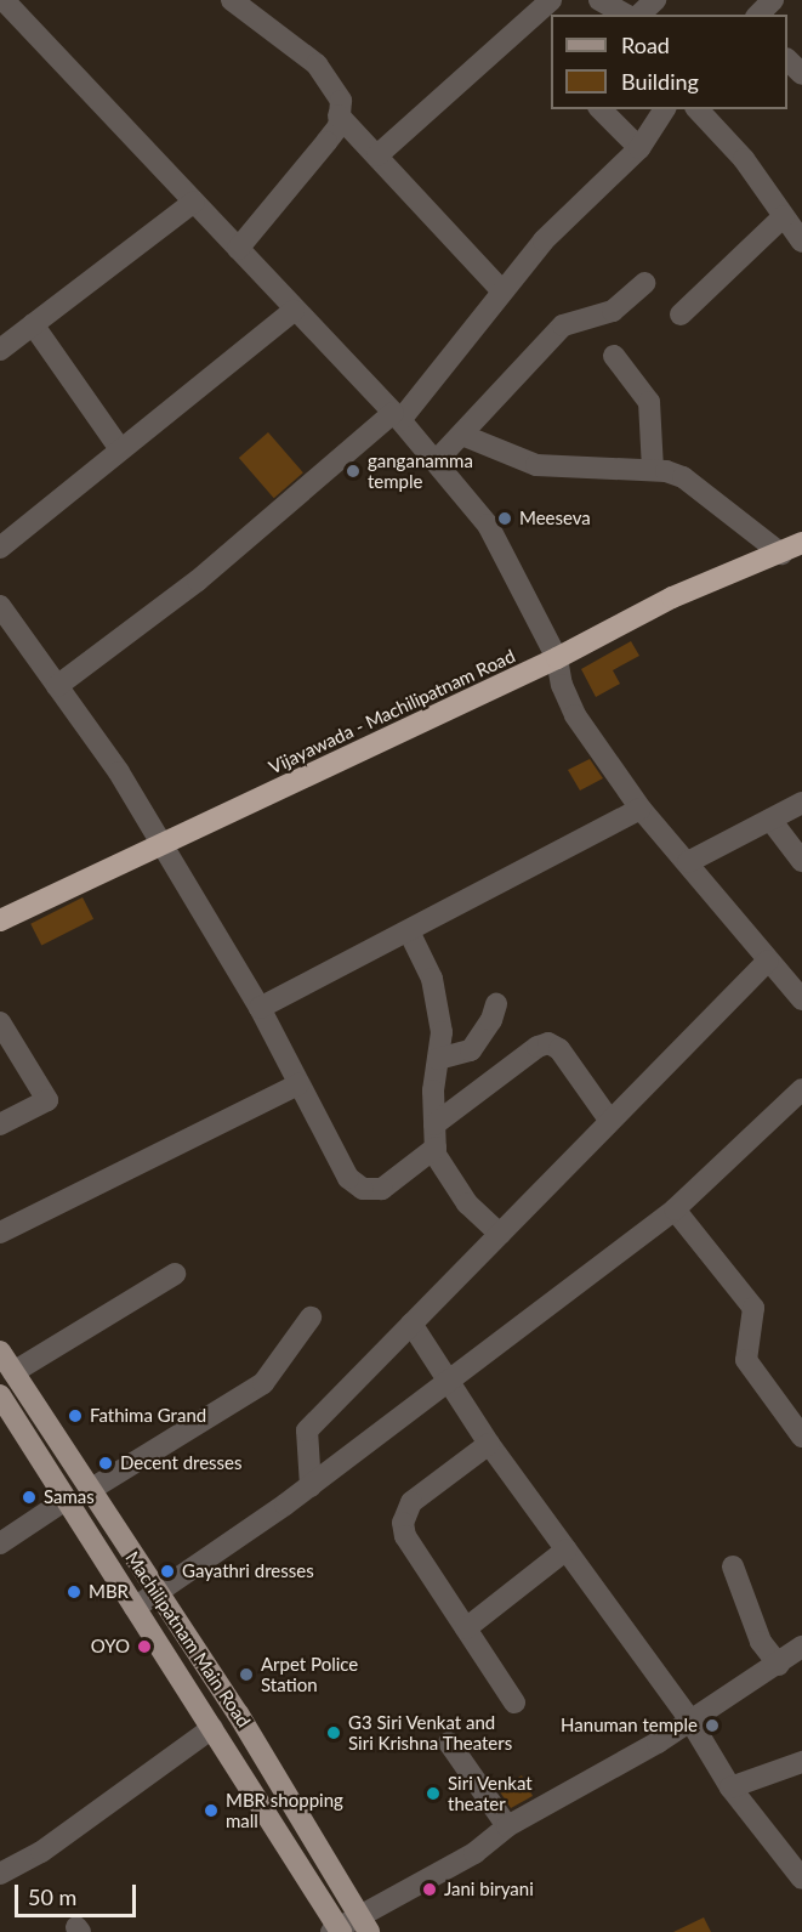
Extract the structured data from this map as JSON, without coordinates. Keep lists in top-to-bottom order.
{
  "streets": {
    "highway": ["Vijayawada - Machilipatnam Road"],
    "main road": ["Machilipatnam Main Road"]
  },
  "places": [
    "ganganamma temple",
    "Meeseva",
    "Fathima Grand",
    "Decent dresses",
    "Samas",
    "Gayathri dresses",
    "MBR",
    "OYO",
    "Arpet Police Station",
    "Hanuman temple",
    "G3 Siri Venkat and Siri Krishna Theaters",
    "Siri Venkat theater",
    "MBR shopping mall",
    "Jani biryani"
  ],
  "legend": ["Road", "Building"],
  "scale_bar": "50 m"
}
